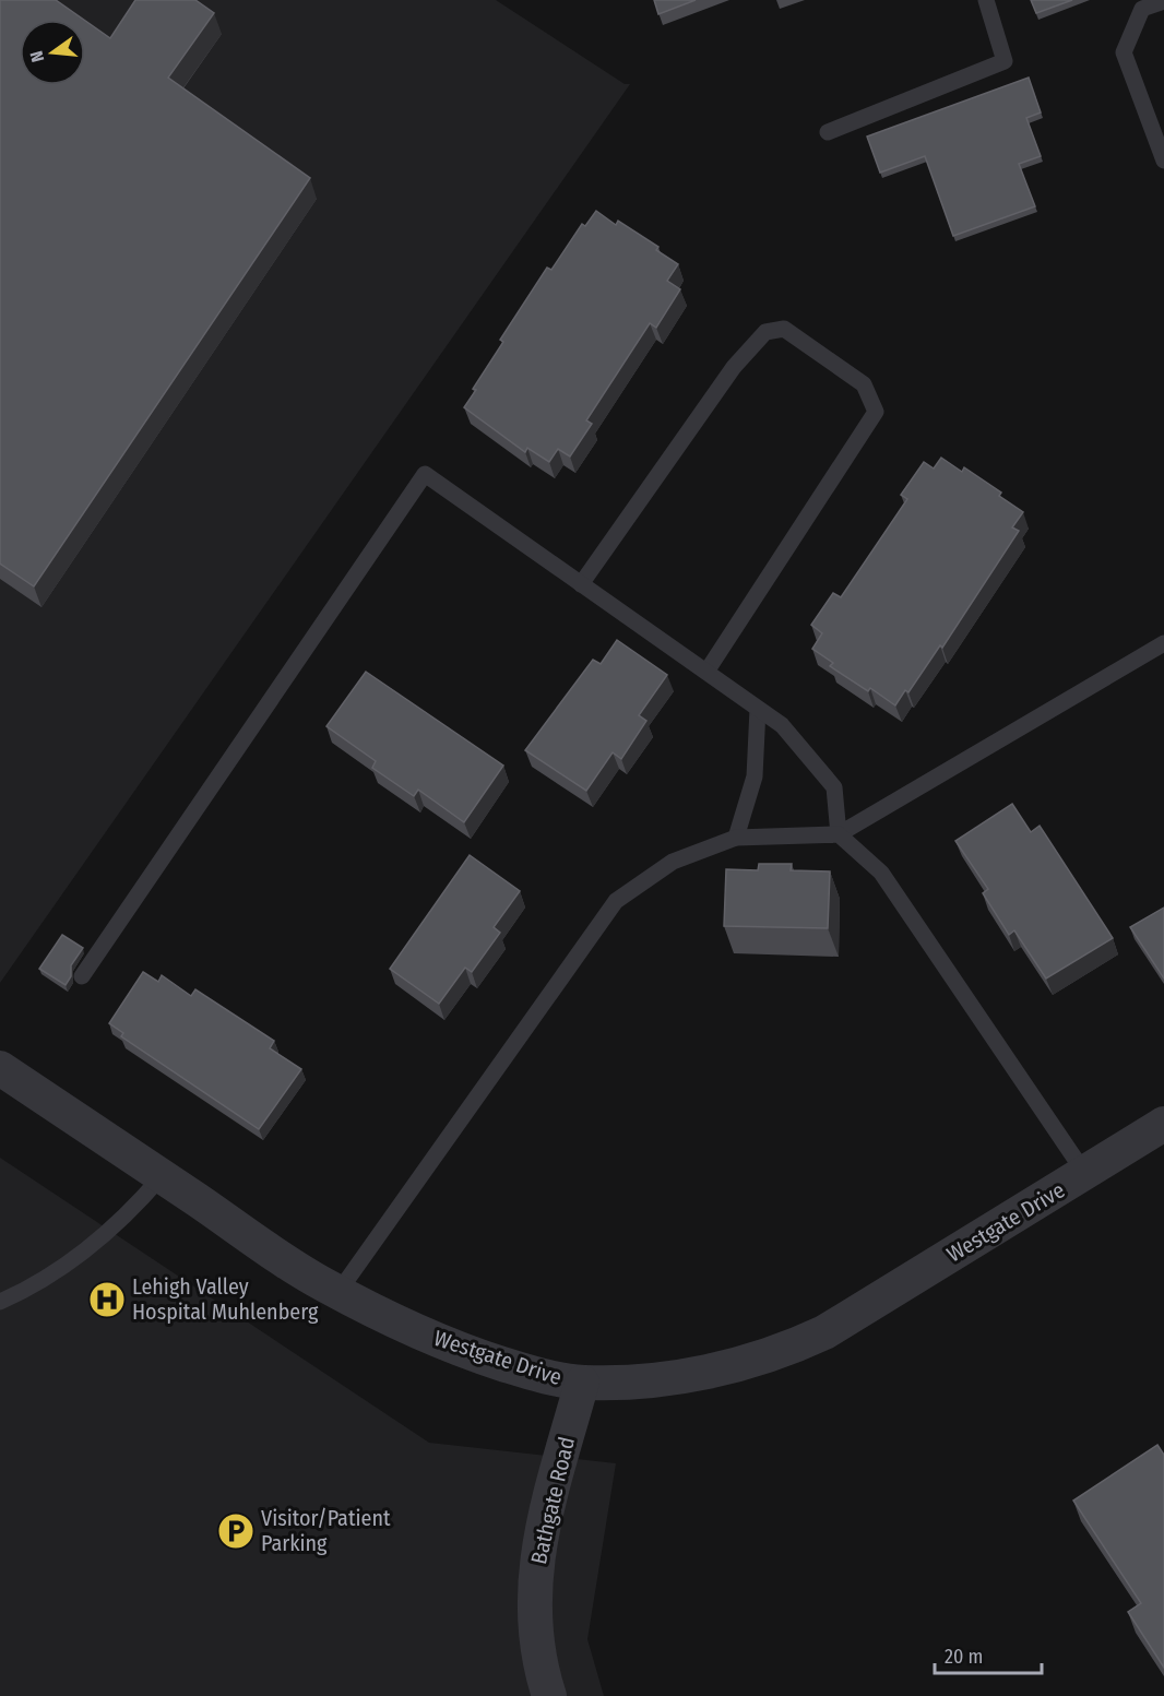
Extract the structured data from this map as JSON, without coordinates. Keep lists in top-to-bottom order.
{
  "streets": {
    "street": ["Westgate Drive", "Bathgate Road"]
  },
  "crossings": [
    ["Westgate Drive", "Bathgate Road"]
  ],
  "places": {
    "hospital": ["Lehigh Valley Hospital Muhlenberg"],
    "parking": ["Visitor/Patient Parking"]
  },
  "scale_bar": "20 m",
  "north": "left"
}
